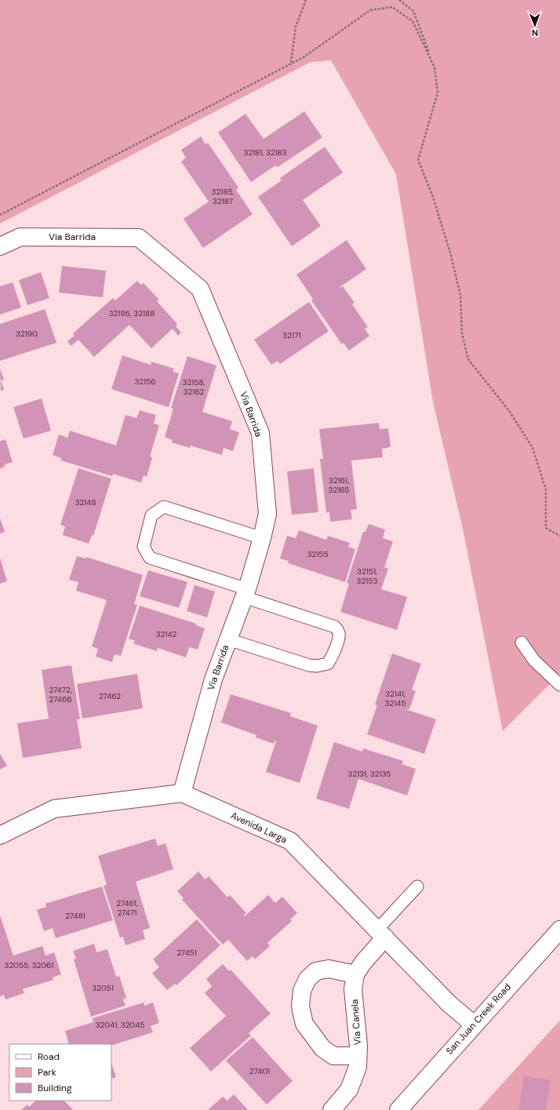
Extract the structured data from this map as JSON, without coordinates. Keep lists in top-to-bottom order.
{
  "streets": {
    "street": [
      "Via Barrida",
      "Avenida Larga",
      "San Juan Creek Road",
      "Via Canela"
    ]
  },
  "crossings": [
    ["Via Barrida", "Avenida Larga"],
    ["Avenida Larga", "San Juan Creek Road"],
    ["Avenida Larga", "Via Canela"]
  ],
  "house_numbers": [
    "32181, 32183",
    "32185, 32187",
    "32186, 32188",
    "32190",
    "32171",
    "32156",
    "32158, 32162",
    "32161, 32165",
    "32148",
    "32155",
    "32151, 32153",
    "32142",
    "27472, 27466",
    "32141, 32145",
    "27462",
    "32131, 32135",
    "27461, 27471",
    "27481",
    "27451",
    "32055, 32061",
    "32051",
    "32041, 32045",
    "27401"
  ],
  "legend": ["Road", "Park", "Building"],
  "north": "bottom"
}
